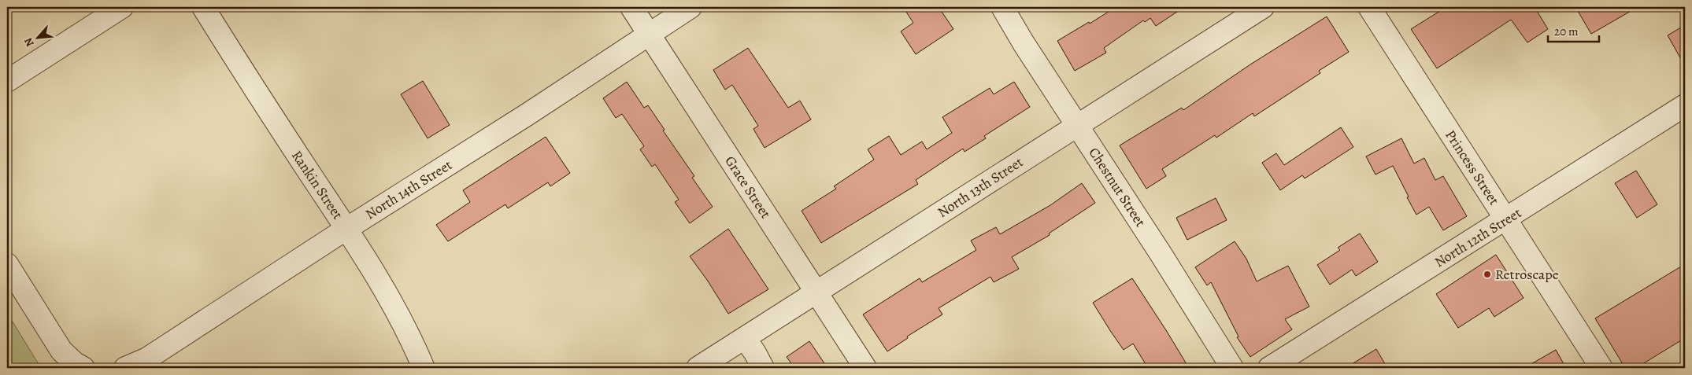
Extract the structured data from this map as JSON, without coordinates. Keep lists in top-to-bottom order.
{
  "streets": {
    "street": [
      "Princess Street",
      "Rankin Street",
      "Grace Street",
      "North 13th Street",
      "Chestnut Street",
      "North 14th Street",
      "North 12th Street"
    ]
  },
  "crossings": [
    ["Princess Street", "North 12th Street"],
    ["Rankin Street", "North 14th Street"],
    ["Grace Street", "North 13th Street"],
    ["Grace Street", "North 14th Street"],
    ["North 13th Street", "Chestnut Street"]
  ],
  "places": ["Retroscape"],
  "scale_bar": "20 m",
  "north": "bottom left"
}
